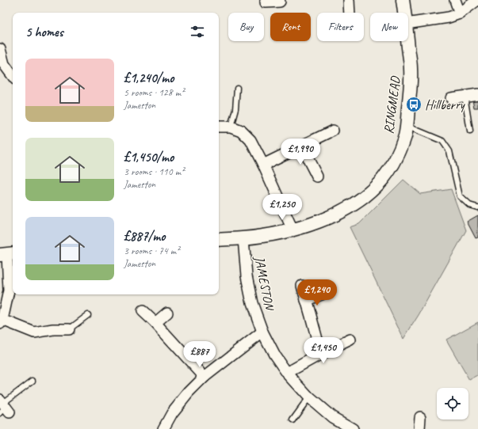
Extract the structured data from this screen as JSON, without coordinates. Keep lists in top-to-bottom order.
{
  "streets": {
    "street": ["RINGMEAD", "JAMESTON"]
  },
  "crossings": [
    ["RINGMEAD", "JAMESTON"]
  ],
  "places": {
    "bus stop": ["Hillberry"]
  },
  "page": {
    "chip": [
      "Buy",
      "Rent",
      "Filters",
      "New"
    ],
    "heading": "5 homes",
    "list": [
      {
        "name": "£1,240/mo",
        "note": "5 rooms · 128 m² · Jameston"
      },
      {
        "name": "£1,450/mo",
        "note": "3 rooms · 110 m² · Jameston"
      },
      {
        "name": "£887/mo",
        "note": "3 rooms · 74 m² · Jameston"
      }
    ],
    "price": [
      "£1,990",
      "£1,250",
      "£1,240",
      "£1,450",
      "£887"
    ]
  }
}
